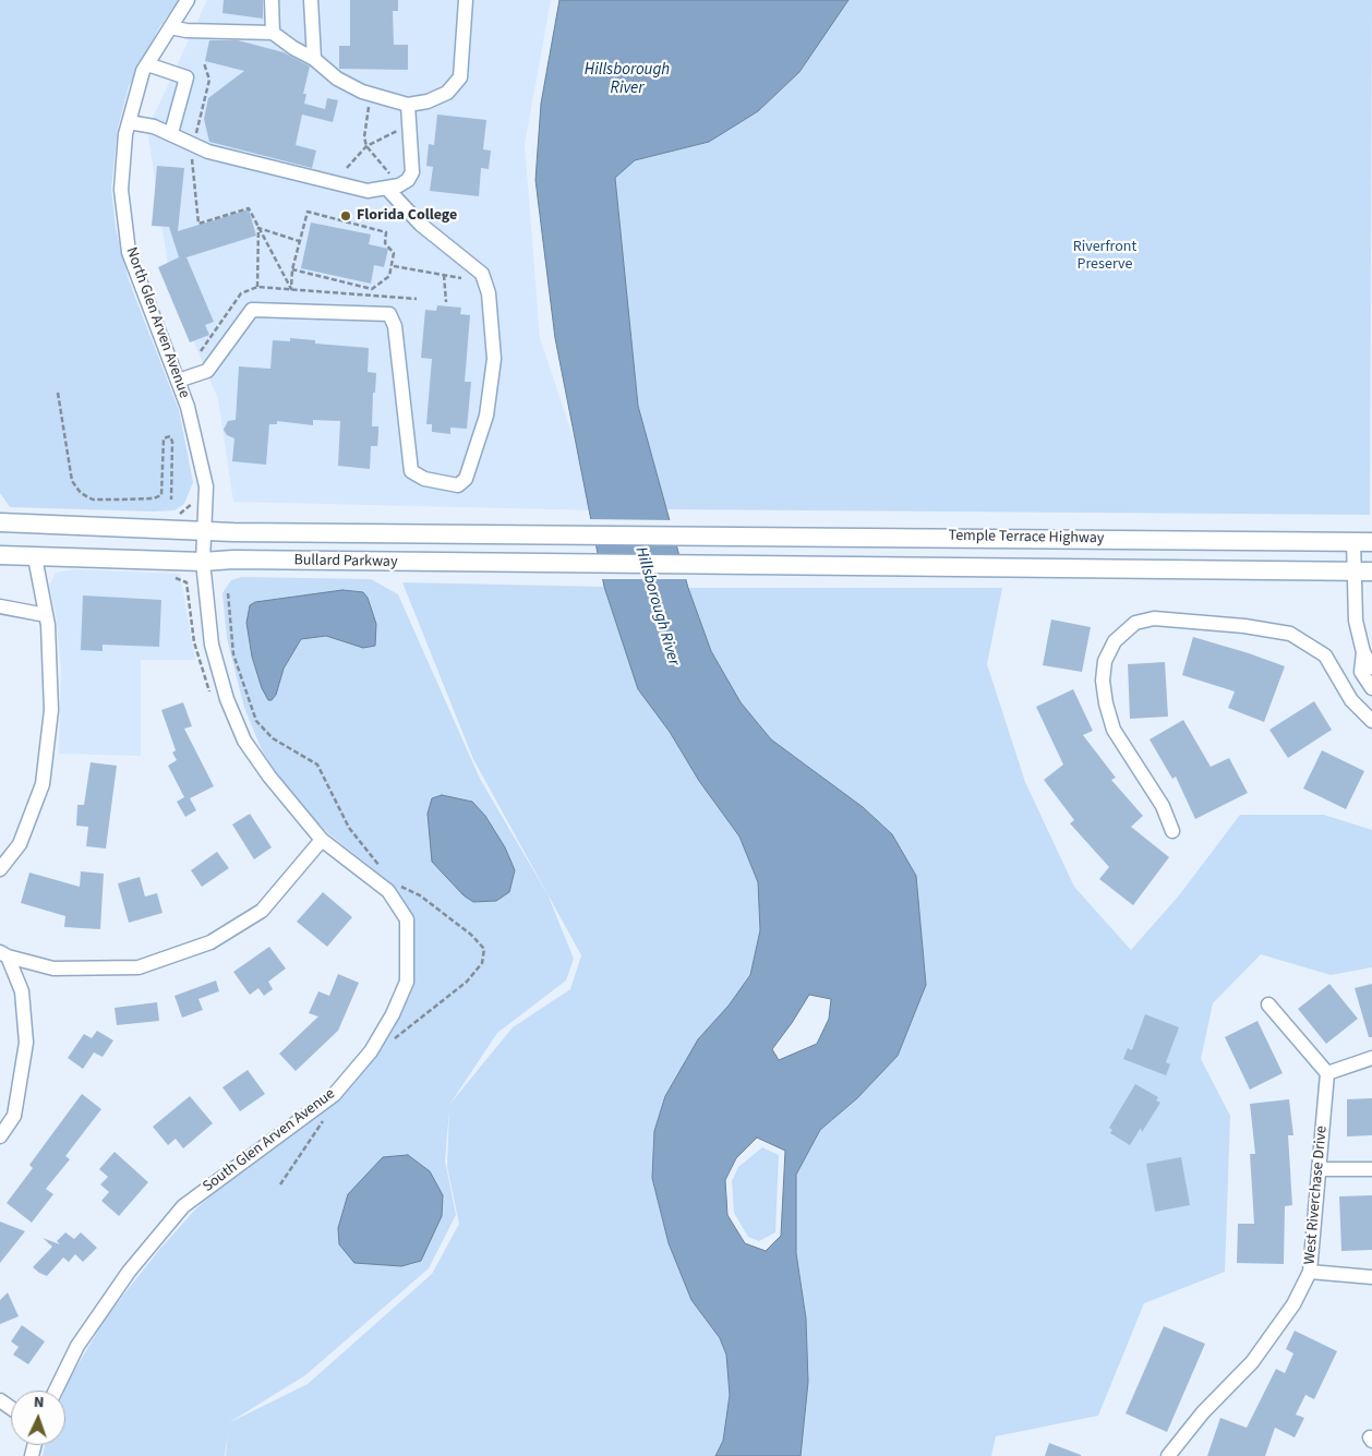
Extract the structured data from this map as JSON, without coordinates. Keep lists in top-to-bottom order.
{
  "streets": {
    "main road": ["Temple Terrace Highway", "Bullard Parkway"],
    "street": ["North Glen Arven Avenue", "South Glen Arven Avenue", "West Riverchase Drive"]
  },
  "crossings": [
    ["North Glen Arven Avenue", "Bullard Parkway"],
    ["North Glen Arven Avenue", "South Glen Arven Avenue"],
    ["Temple Terrace Highway", "Bullard Parkway"],
    ["Bullard Parkway", "South Glen Arven Avenue"]
  ],
  "water": ["Hillsborough River"],
  "parks": ["Riverfront Preserve"],
  "places": ["Florida College"],
  "north": "top"
}
